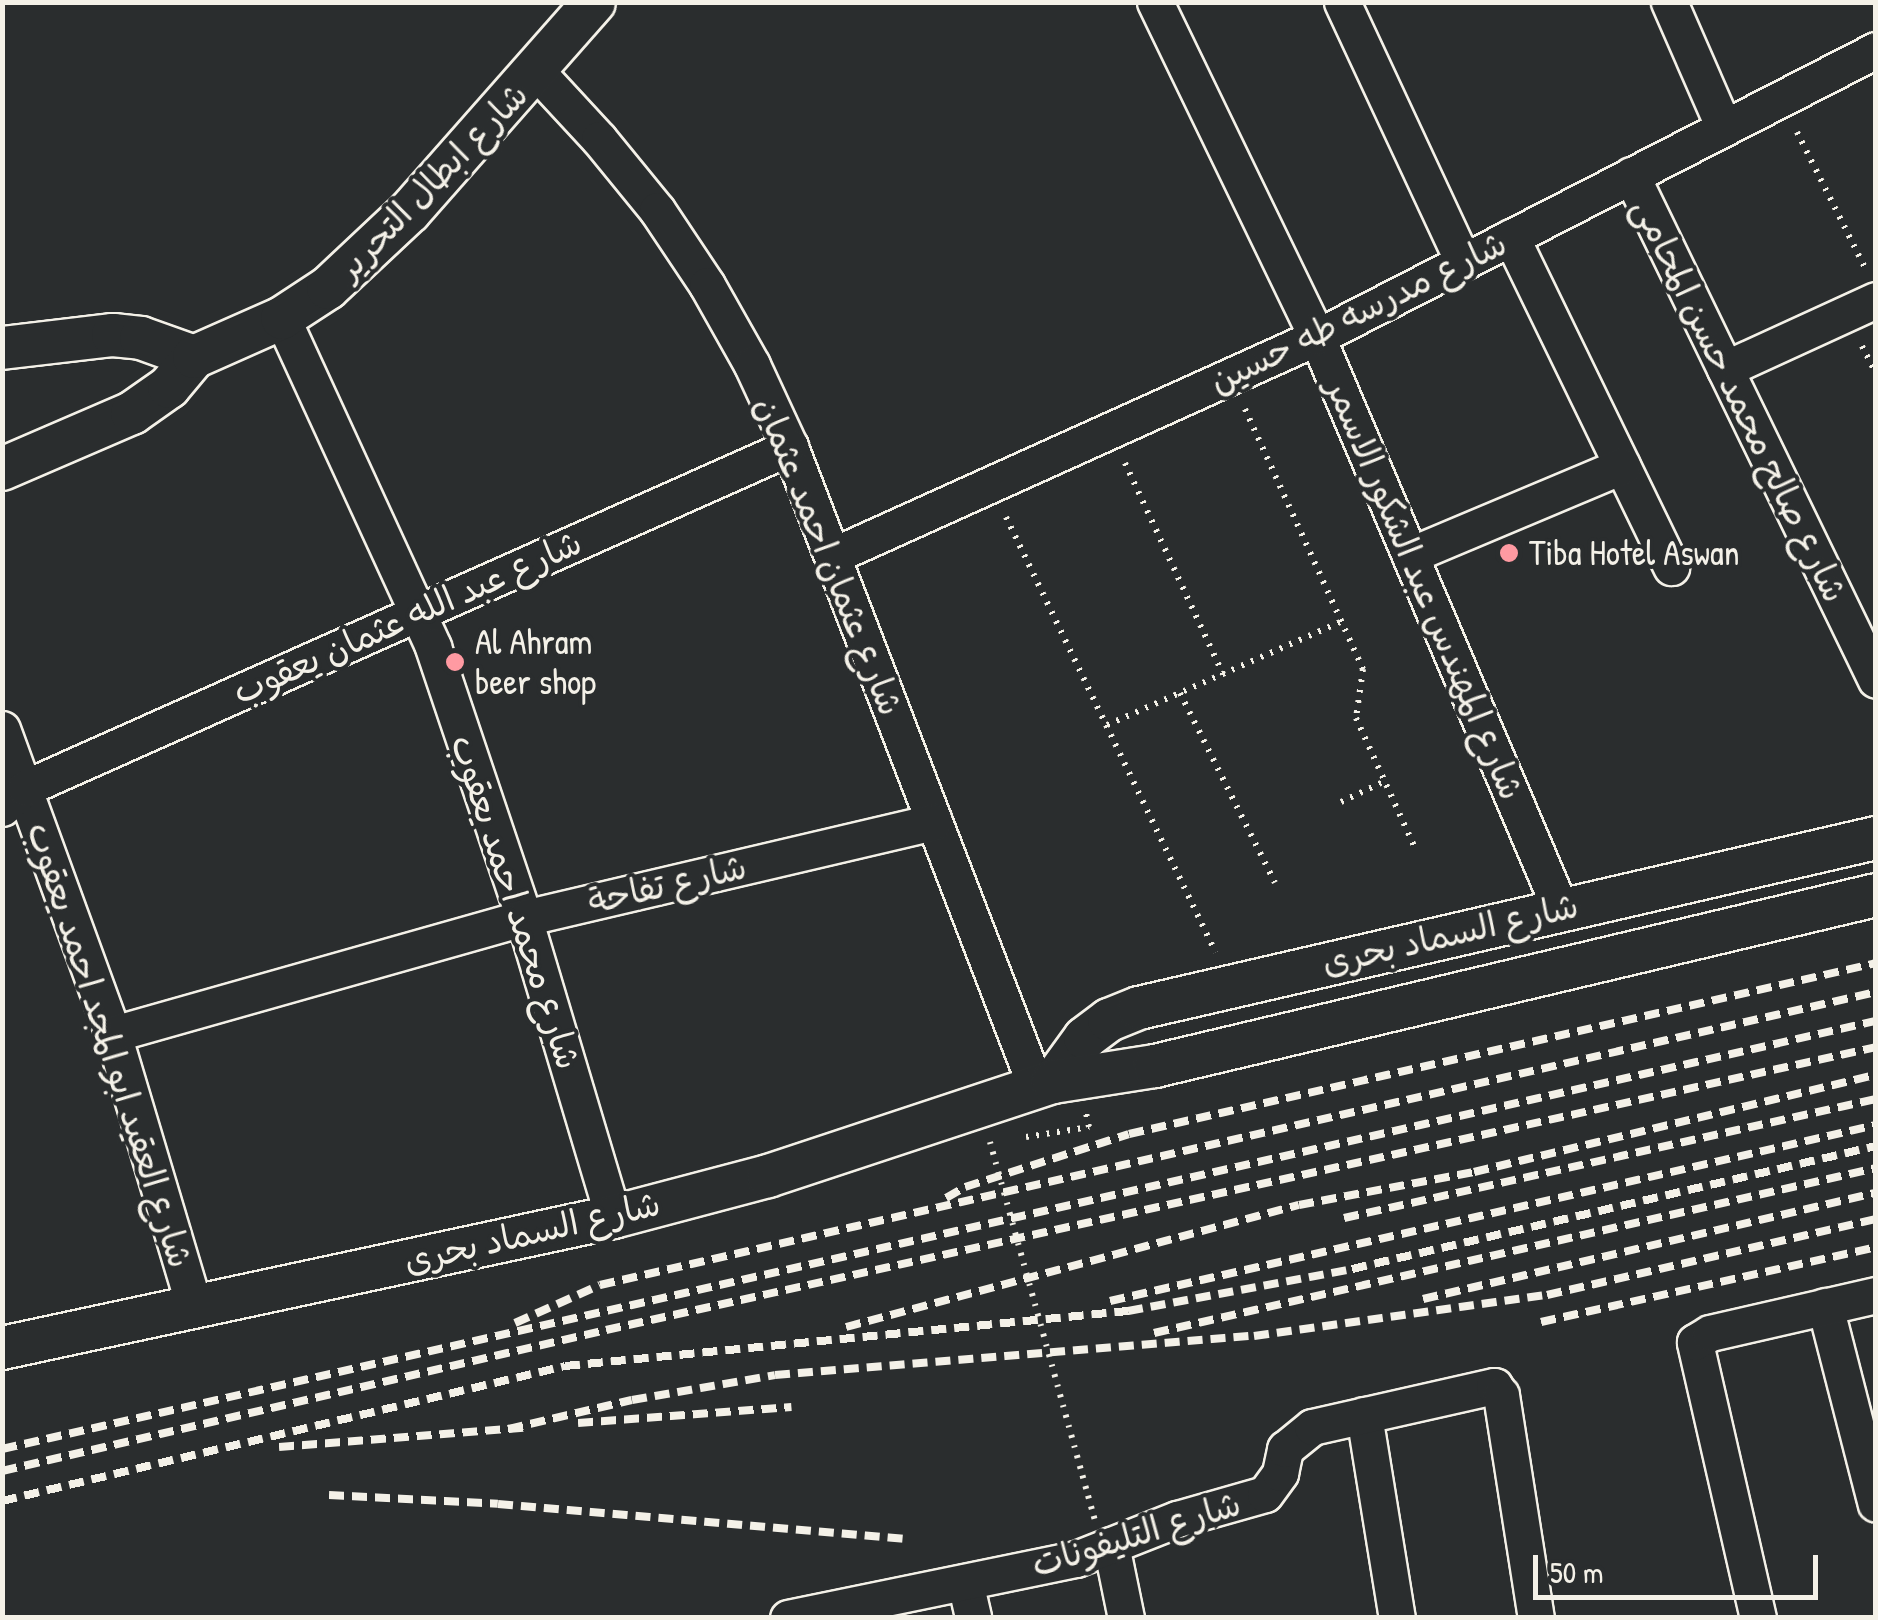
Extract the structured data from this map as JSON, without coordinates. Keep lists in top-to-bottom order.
{
  "streets": {
    "street": [
      "شارع ابطال التحرير",
      "شارع مدرسه طه حسين",
      "شارع صالح محمد حسن المحامى",
      "شارع عثمان احمد عثمان",
      "شارع المهندس عبد الشكور الاسمر",
      "شارع عبد الله عثمان يعقوب",
      "شارع تفاحة",
      "شارع محمد احمد يعقوب",
      "شارع السماد بحرى",
      "شارع العقيد ابو المجد احمد يعقوب",
      "شارع التليفونات"
    ]
  },
  "crossings": [
    ["شارع ابطال التحرير", "شارع عثمان احمد عثمان"],
    ["شارع ابطال التحرير", "شارع محمد احمد يعقوب"],
    ["شارع مدرسه طه حسين", "شارع صالح محمد حسن المحامى"],
    ["شارع مدرسه طه حسين", "شارع عثمان احمد عثمان"],
    ["شارع مدرسه طه حسين", "شارع المهندس عبد الشكور الاسمر"],
    ["شارع عثمان احمد عثمان", "شارع عبد الله عثمان يعقوب"],
    ["شارع عثمان احمد عثمان", "شارع تفاحة"],
    ["شارع عثمان احمد عثمان", "شارع السماد بحرى"],
    ["شارع المهندس عبد الشكور الاسمر", "شارع السماد بحرى"],
    ["شارع عبد الله عثمان يعقوب", "شارع محمد احمد يعقوب"],
    ["شارع عبد الله عثمان يعقوب", "شارع العقيد ابو المجد احمد يعقوب"],
    ["شارع تفاحة", "شارع محمد احمد يعقوب"],
    ["شارع تفاحة", "شارع العقيد ابو المجد احمد يعقوب"],
    ["شارع محمد احمد يعقوب", "شارع السماد بحرى"],
    ["شارع السماد بحرى", "شارع العقيد ابو المجد احمد يعقوب"]
  ],
  "places": ["Tiba Hotel Aswan", "Al Ahram beer shop"],
  "scale_bar": "50 m"
}
